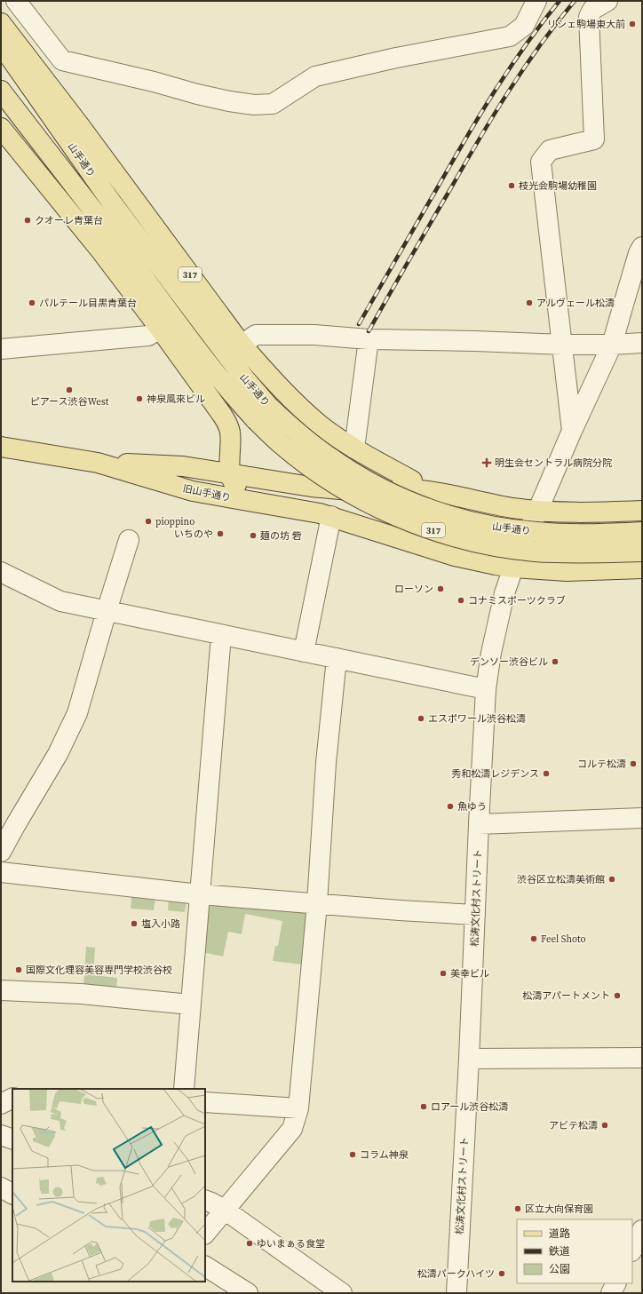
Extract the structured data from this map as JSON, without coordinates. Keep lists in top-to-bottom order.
{
  "streets": {
    "main road": ["山手通り", "317", "旧山手通り"],
    "street": ["松涛文化村ストリート"]
  },
  "crossings": [
    ["317", "旧山手通り"],
    ["317", "松涛文化村ストリート"]
  ],
  "places": {
    "other": [
      "リシェ駒場東大前",
      "枝光会駒場幼稚園",
      "クオーレ青葉台",
      "パルテール目黒青葉台",
      "アルヴェール松濤",
      "ピアース渋谷West",
      "神泉風來ビル",
      "pioppino",
      "いちのや",
      "麺の坊 砦",
      "ローソン",
      "コナミスポーツクラブ",
      "デンソー渋谷ビル",
      "エスポワール渋谷松濤",
      "コルテ松濤",
      "秀和松濤レジデンス",
      "魚ゆう",
      "渋谷区立松濤美術館",
      "塩入小路",
      "Feel Shoto",
      "国際文化理容美容専門学校渋谷校",
      "美幸ビル",
      "松濤アパートメント",
      "ロアール渋谷松濤",
      "アビテ松濤",
      "コラム神泉",
      "区立大向保育園",
      "ゆいまぁる食堂",
      "松濤パークハイツ"
    ],
    "health": ["明生会セントラル病院分院"]
  },
  "legend": ["道路", "鉄道", "公園"]
}
